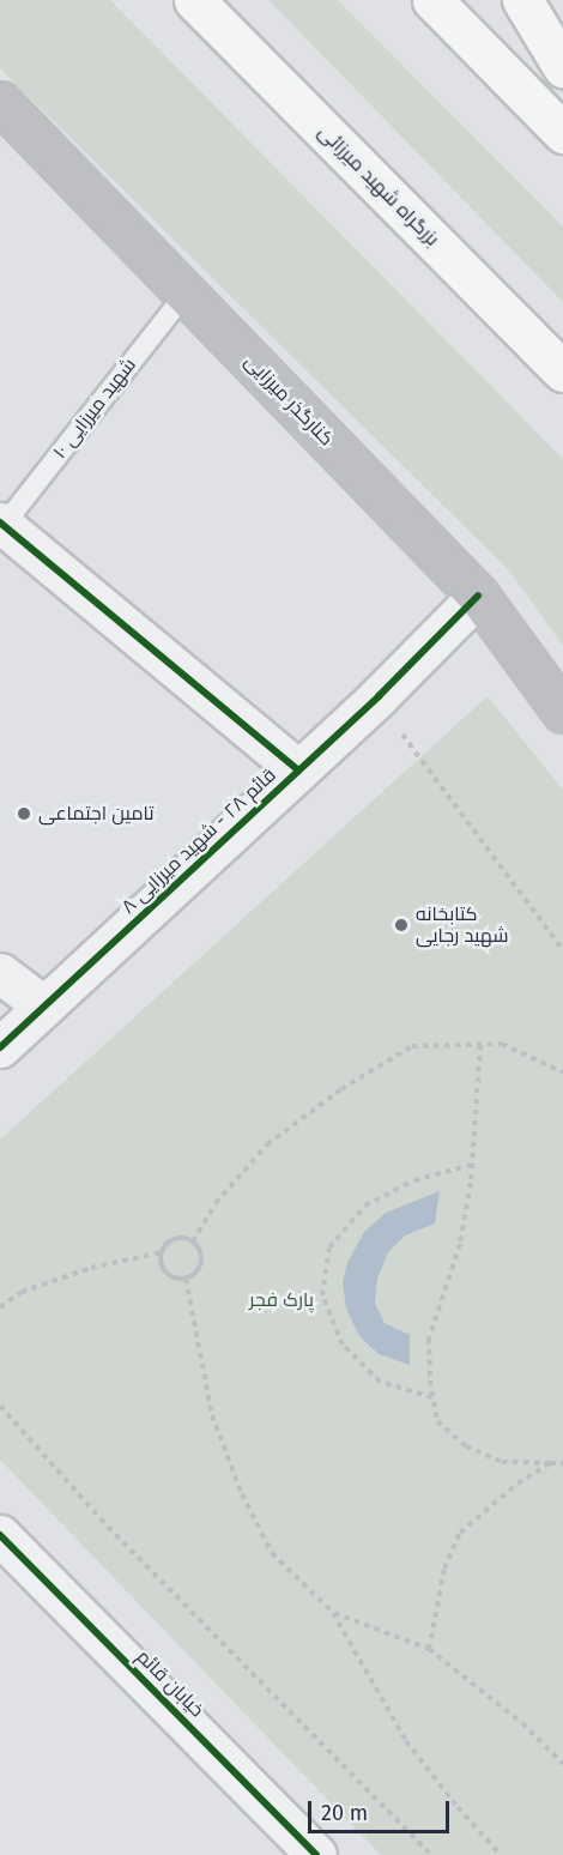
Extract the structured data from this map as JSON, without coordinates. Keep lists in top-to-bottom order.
{
  "streets": {
    "highway": ["بزرگراه شهید میرزائی"],
    "main road": ["کنارگذر میرزایی"],
    "street": ["قائم ۲۸ - شهید میرزایی ۸", "خیابان قائم"],
    "lane": ["شهید میرزایی ۱۰"]
  },
  "crossings": [
    ["کنارگذر میرزایی", "شهید میرزایی ۱۰"],
    ["کنارگذر میرزایی", "قائم ۲۸ - شهید میرزایی ۸"]
  ],
  "parks": ["پارک فجر"],
  "places": ["تامین اجتماعی", "کتابخانه شهید رجایی"],
  "scale_bar": "20 m"
}
